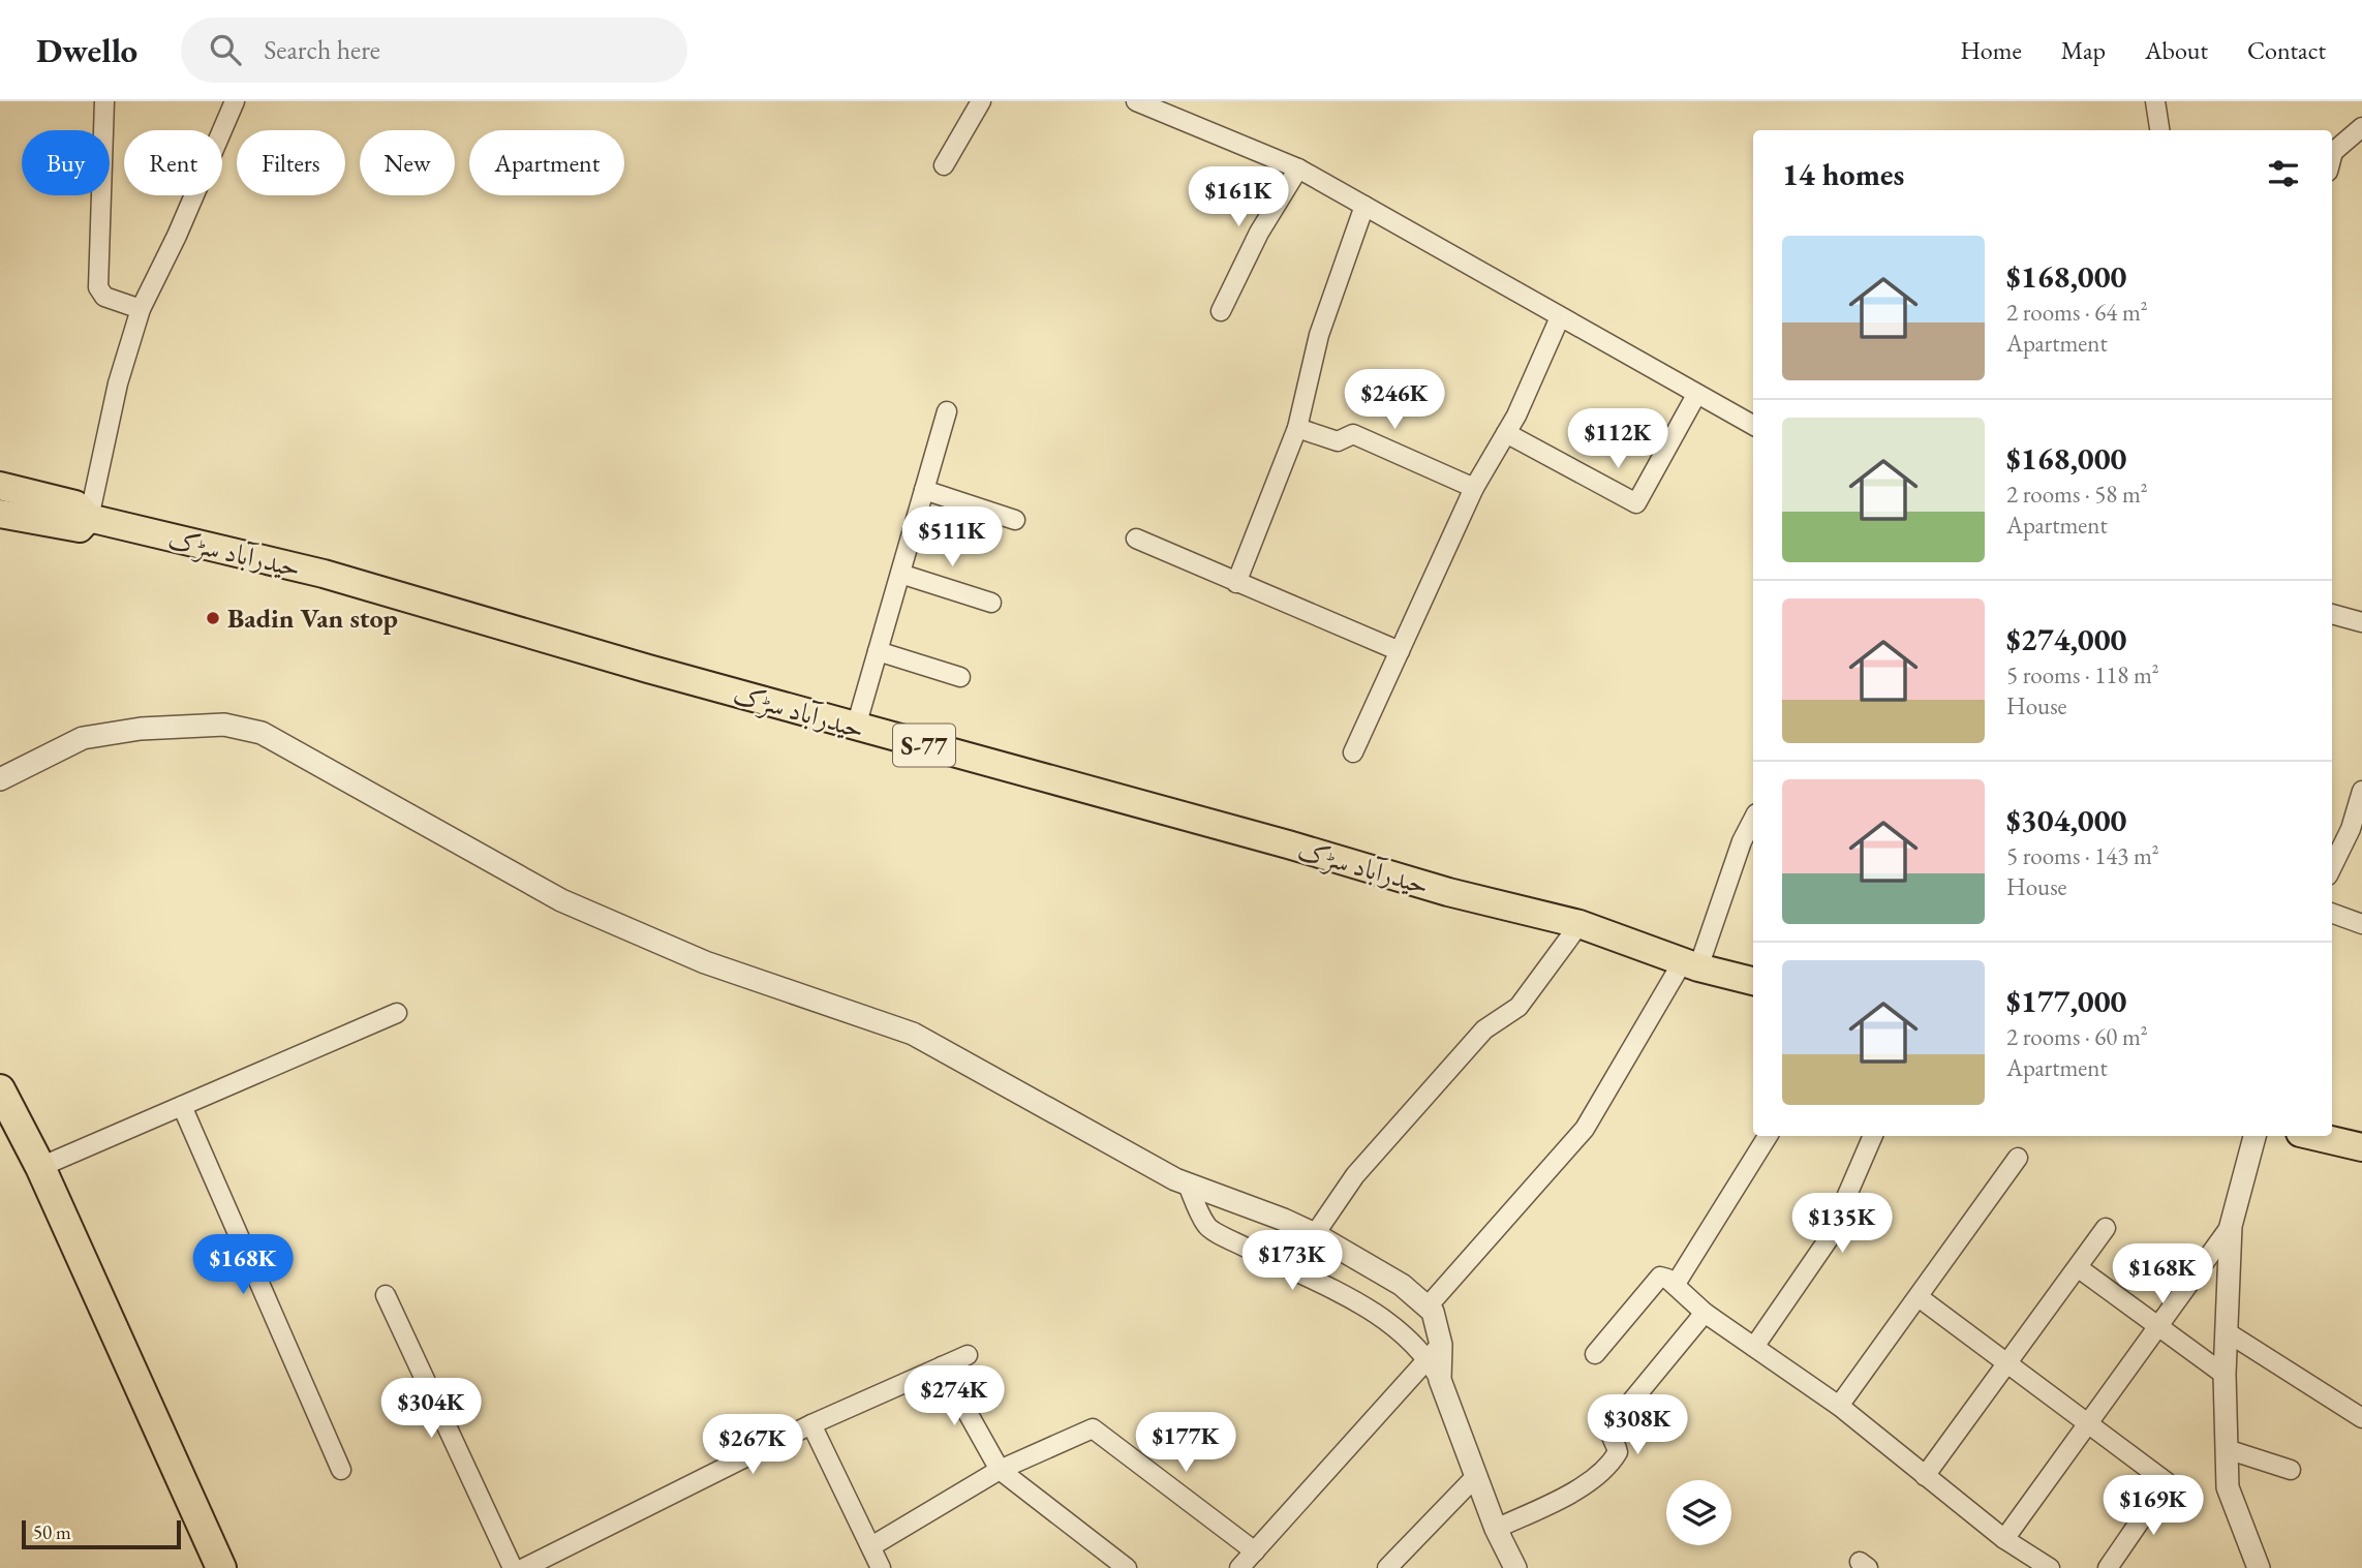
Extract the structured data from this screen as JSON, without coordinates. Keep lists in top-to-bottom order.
{
  "streets": {
    "main road": ["حیدرآباد سڑک", "S-77"]
  },
  "places": ["Badin Van stop"],
  "scale_bar": "50 m",
  "page": {
    "header": "Dwello",
    "search": "Search here",
    "nav": [
      "Home",
      "Map",
      "About",
      "Contact"
    ],
    "chip": [
      "Buy",
      "Rent",
      "Filters",
      "New",
      "Apartment"
    ],
    "heading": "14 homes",
    "price": [
      "$161K",
      "$246K",
      "$112K",
      "$511K",
      "$135K",
      "$173K",
      "$168K",
      "$168K",
      "$274K",
      "$304K",
      "$308K",
      "$177K",
      "$267K",
      "$169K"
    ],
    "list": [
      {
        "name": "$168,000",
        "note": "2 rooms · 64 m² · Apartment"
      },
      {
        "name": "$168,000",
        "note": "2 rooms · 58 m² · Apartment"
      },
      {
        "name": "$274,000",
        "note": "5 rooms · 118 m² · House"
      },
      {
        "name": "$304,000",
        "note": "5 rooms · 143 m² · House"
      },
      {
        "name": "$177,000",
        "note": "2 rooms · 60 m² · Apartment"
      }
    ],
    "scale": "50 m"
  }
}
